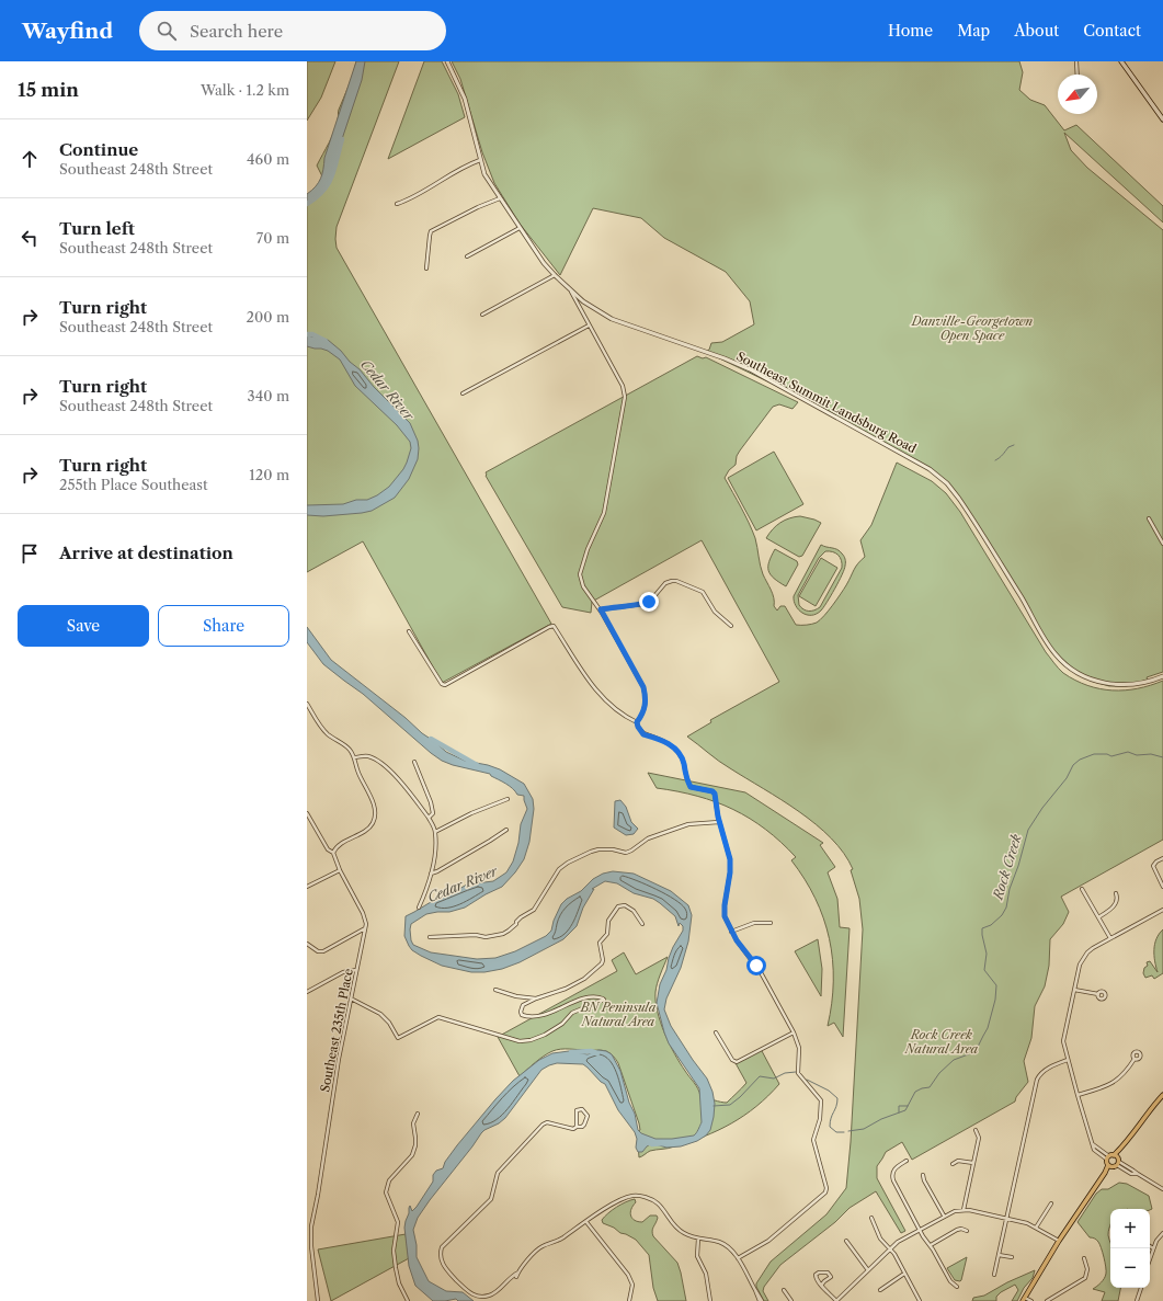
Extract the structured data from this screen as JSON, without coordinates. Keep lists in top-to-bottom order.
{
  "streets": {
    "street": ["Southeast Summit Landsburg Road", "Southeast 235th Place"]
  },
  "water": ["Cedar River", "Rock Creek"],
  "parks": ["Danville-Georgetown Open Space", "BN Peninsula Natural Area", "Rock Creek Natural Area"],
  "north": "bottom left",
  "page": {
    "header": "Wayfind",
    "search": "Search here",
    "nav": [
      "Home",
      "Map",
      "About",
      "Contact"
    ],
    "heading": ["15 min", "Walk · 1.2 km"],
    "list": [
      ["Continue", "Southeast 248th Street", "460 m"],
      ["Turn left", "Southeast 248th Street", "70 m"],
      ["Turn right", "Southeast 248th Street", "200 m"],
      ["Turn right", "Southeast 248th Street", "340 m"],
      ["Turn right", "255th Place Southeast", "120 m"],
      "Arrive at destination"
    ],
    "buttons": ["Save", "Share"],
    "map_buttons": ["+", "−"]
  }
}
